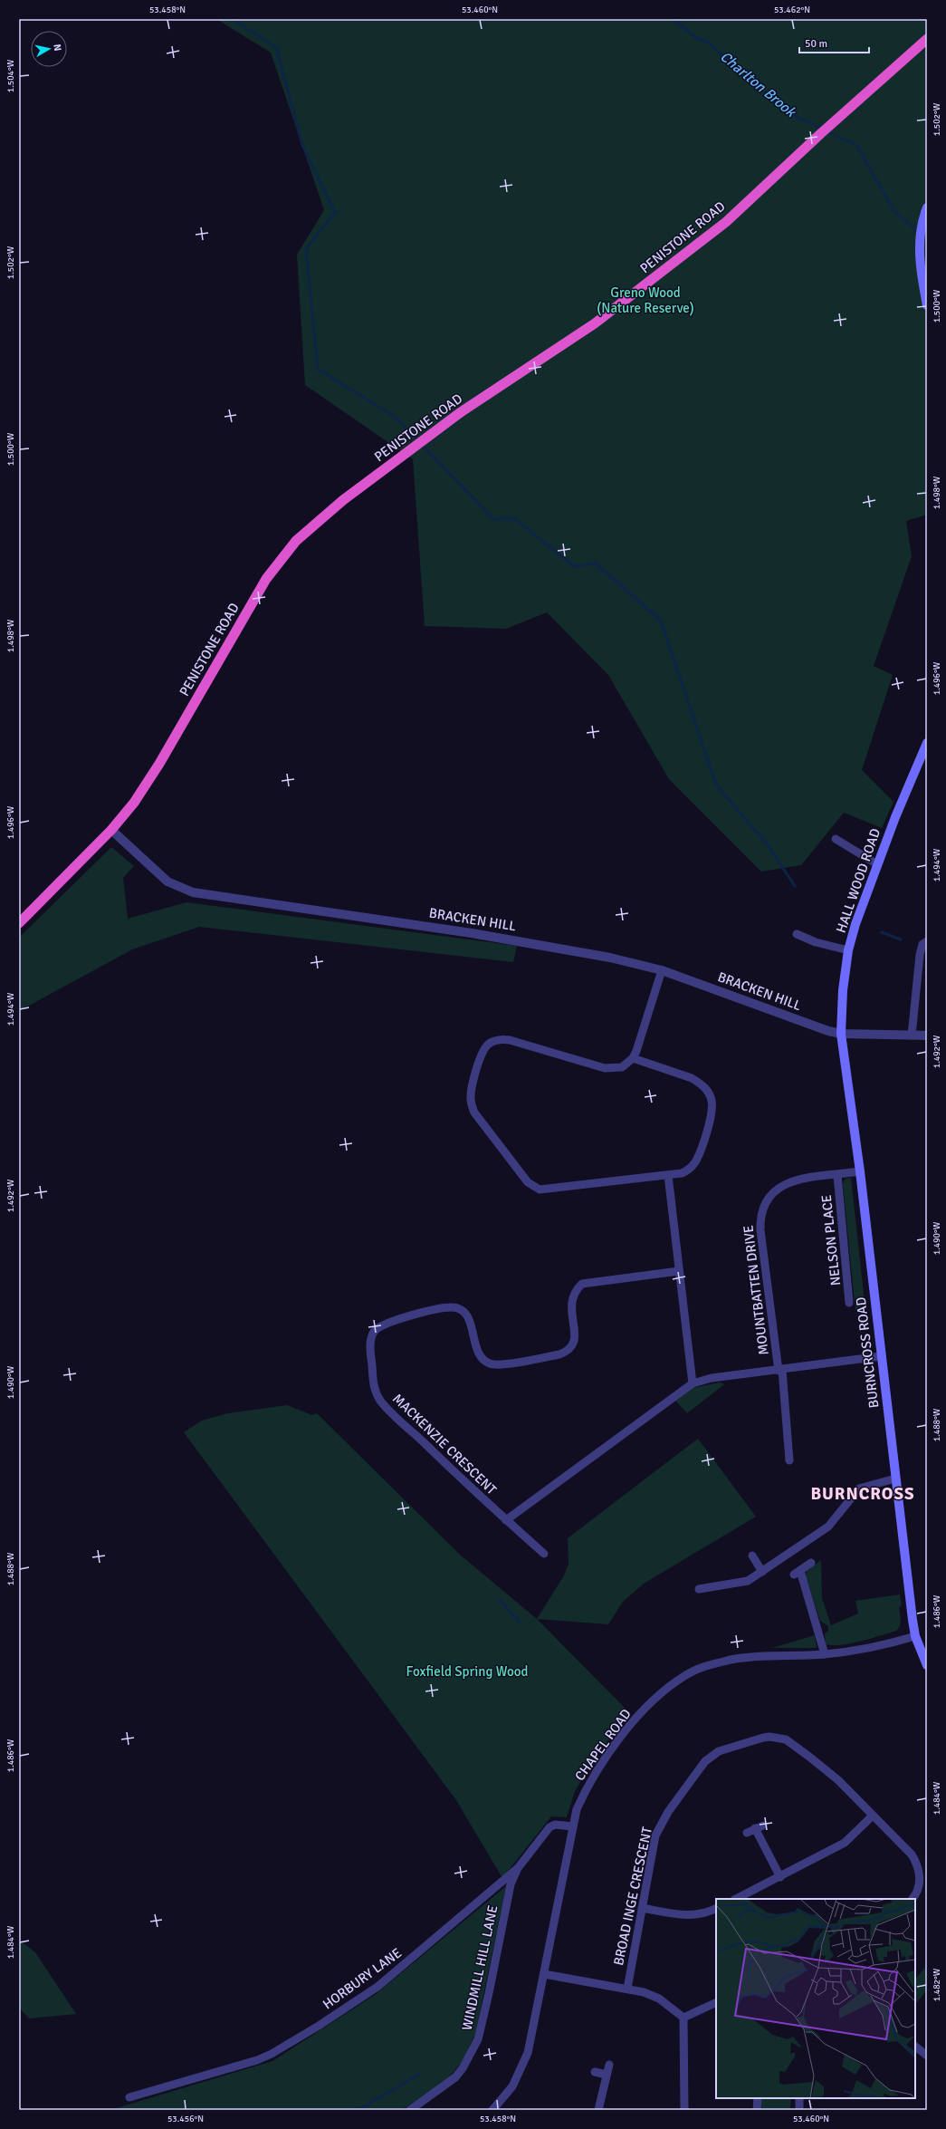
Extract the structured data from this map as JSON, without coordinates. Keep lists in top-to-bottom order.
{
  "streets": {
    "highway": ["PENISTONE ROAD"],
    "main road": ["HALL WOOD ROAD", "BURNCROSS ROAD"],
    "street": [
      "BRACKEN HILL",
      "NELSON PLACE",
      "MOUNTBATTEN DRIVE",
      "MACKENZIE CRESCENT",
      "CHAPEL ROAD",
      "BROAD INGE CRESCENT",
      "WINDMILL HILL LANE",
      "HORBURY LANE"
    ]
  },
  "crossings": [
    ["PENISTONE ROAD", "BRACKEN HILL"],
    ["HALL WOOD ROAD", "BRACKEN HILL"],
    ["HALL WOOD ROAD", "BURNCROSS ROAD"],
    ["BRACKEN HILL", "BURNCROSS ROAD"],
    ["NELSON PLACE", "MOUNTBATTEN DRIVE"],
    ["MOUNTBATTEN DRIVE", "BURNCROSS ROAD"],
    ["BURNCROSS ROAD", "CHAPEL ROAD"],
    ["CHAPEL ROAD", "HORBURY LANE"],
    ["WINDMILL HILL LANE", "HORBURY LANE"]
  ],
  "districts": ["BURNCROSS"],
  "water": ["Charlton Brook"],
  "parks": ["Greno Wood (Nature Reserve)", "Foxfield Spring Wood"],
  "scale_bar": "50 m",
  "north": "right",
  "coordinates": [
    "53.458°N",
    "53.460°N",
    "53.462°N",
    "1.504°W",
    "1.502°W",
    "1.500°W",
    "1.498°W",
    "1.496°W",
    "1.494°W",
    "1.492°W",
    "1.490°W",
    "1.488°W",
    "1.486°W",
    "1.484°W",
    "1.482°W",
    "53.456°N"
  ]
}
